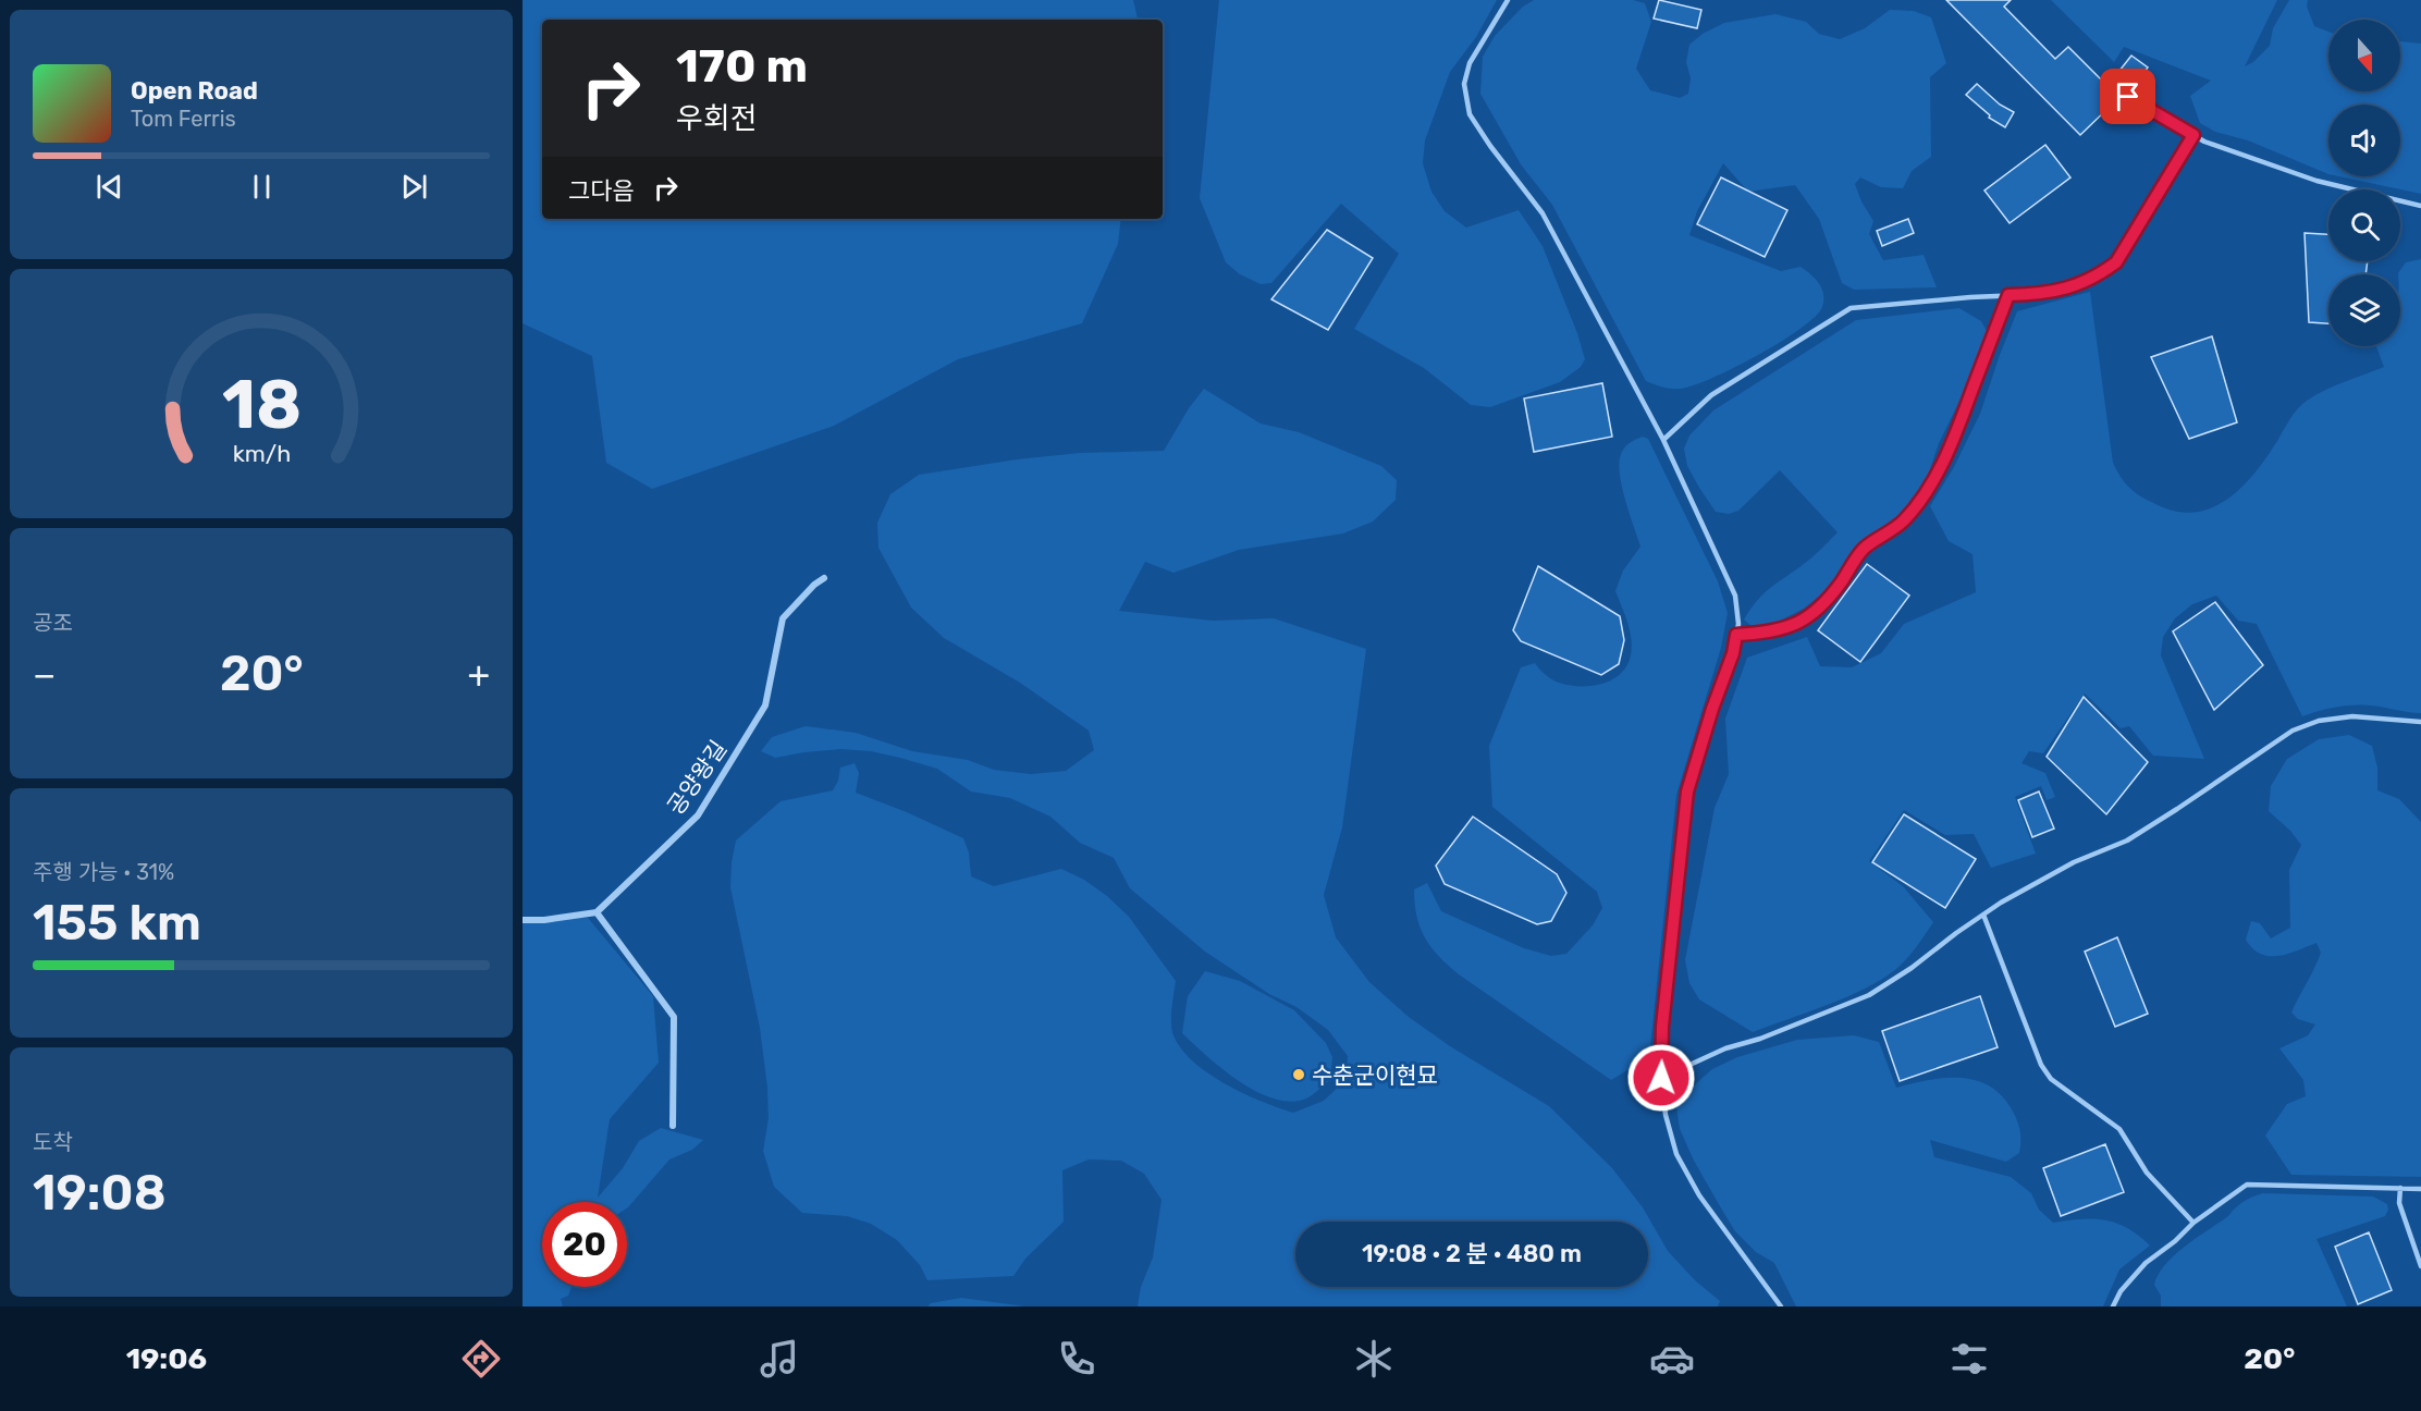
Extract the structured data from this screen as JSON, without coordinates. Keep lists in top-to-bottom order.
{
  "streets": {
    "street": ["공양왕길"]
  },
  "places": ["수춘군이현묘"],
  "north": "bottom",
  "page": {
    "turn": ["170 m", "우회전"],
    "song": ["Open Road", "Tom Ferris"],
    "then": "그다음",
    "tile": [
      "공조",
      ["주행 가능 · 31%", "155 km"],
      ["도착", "19:08"]
    ],
    "heat": ["−", "20°", "+"],
    "limit": "20",
    "trip": "19:08 · 2 분 · 480 m",
    "tabs": ["19:06", "20°"],
    "gauge": ["18", "km/h"]
  }
}
